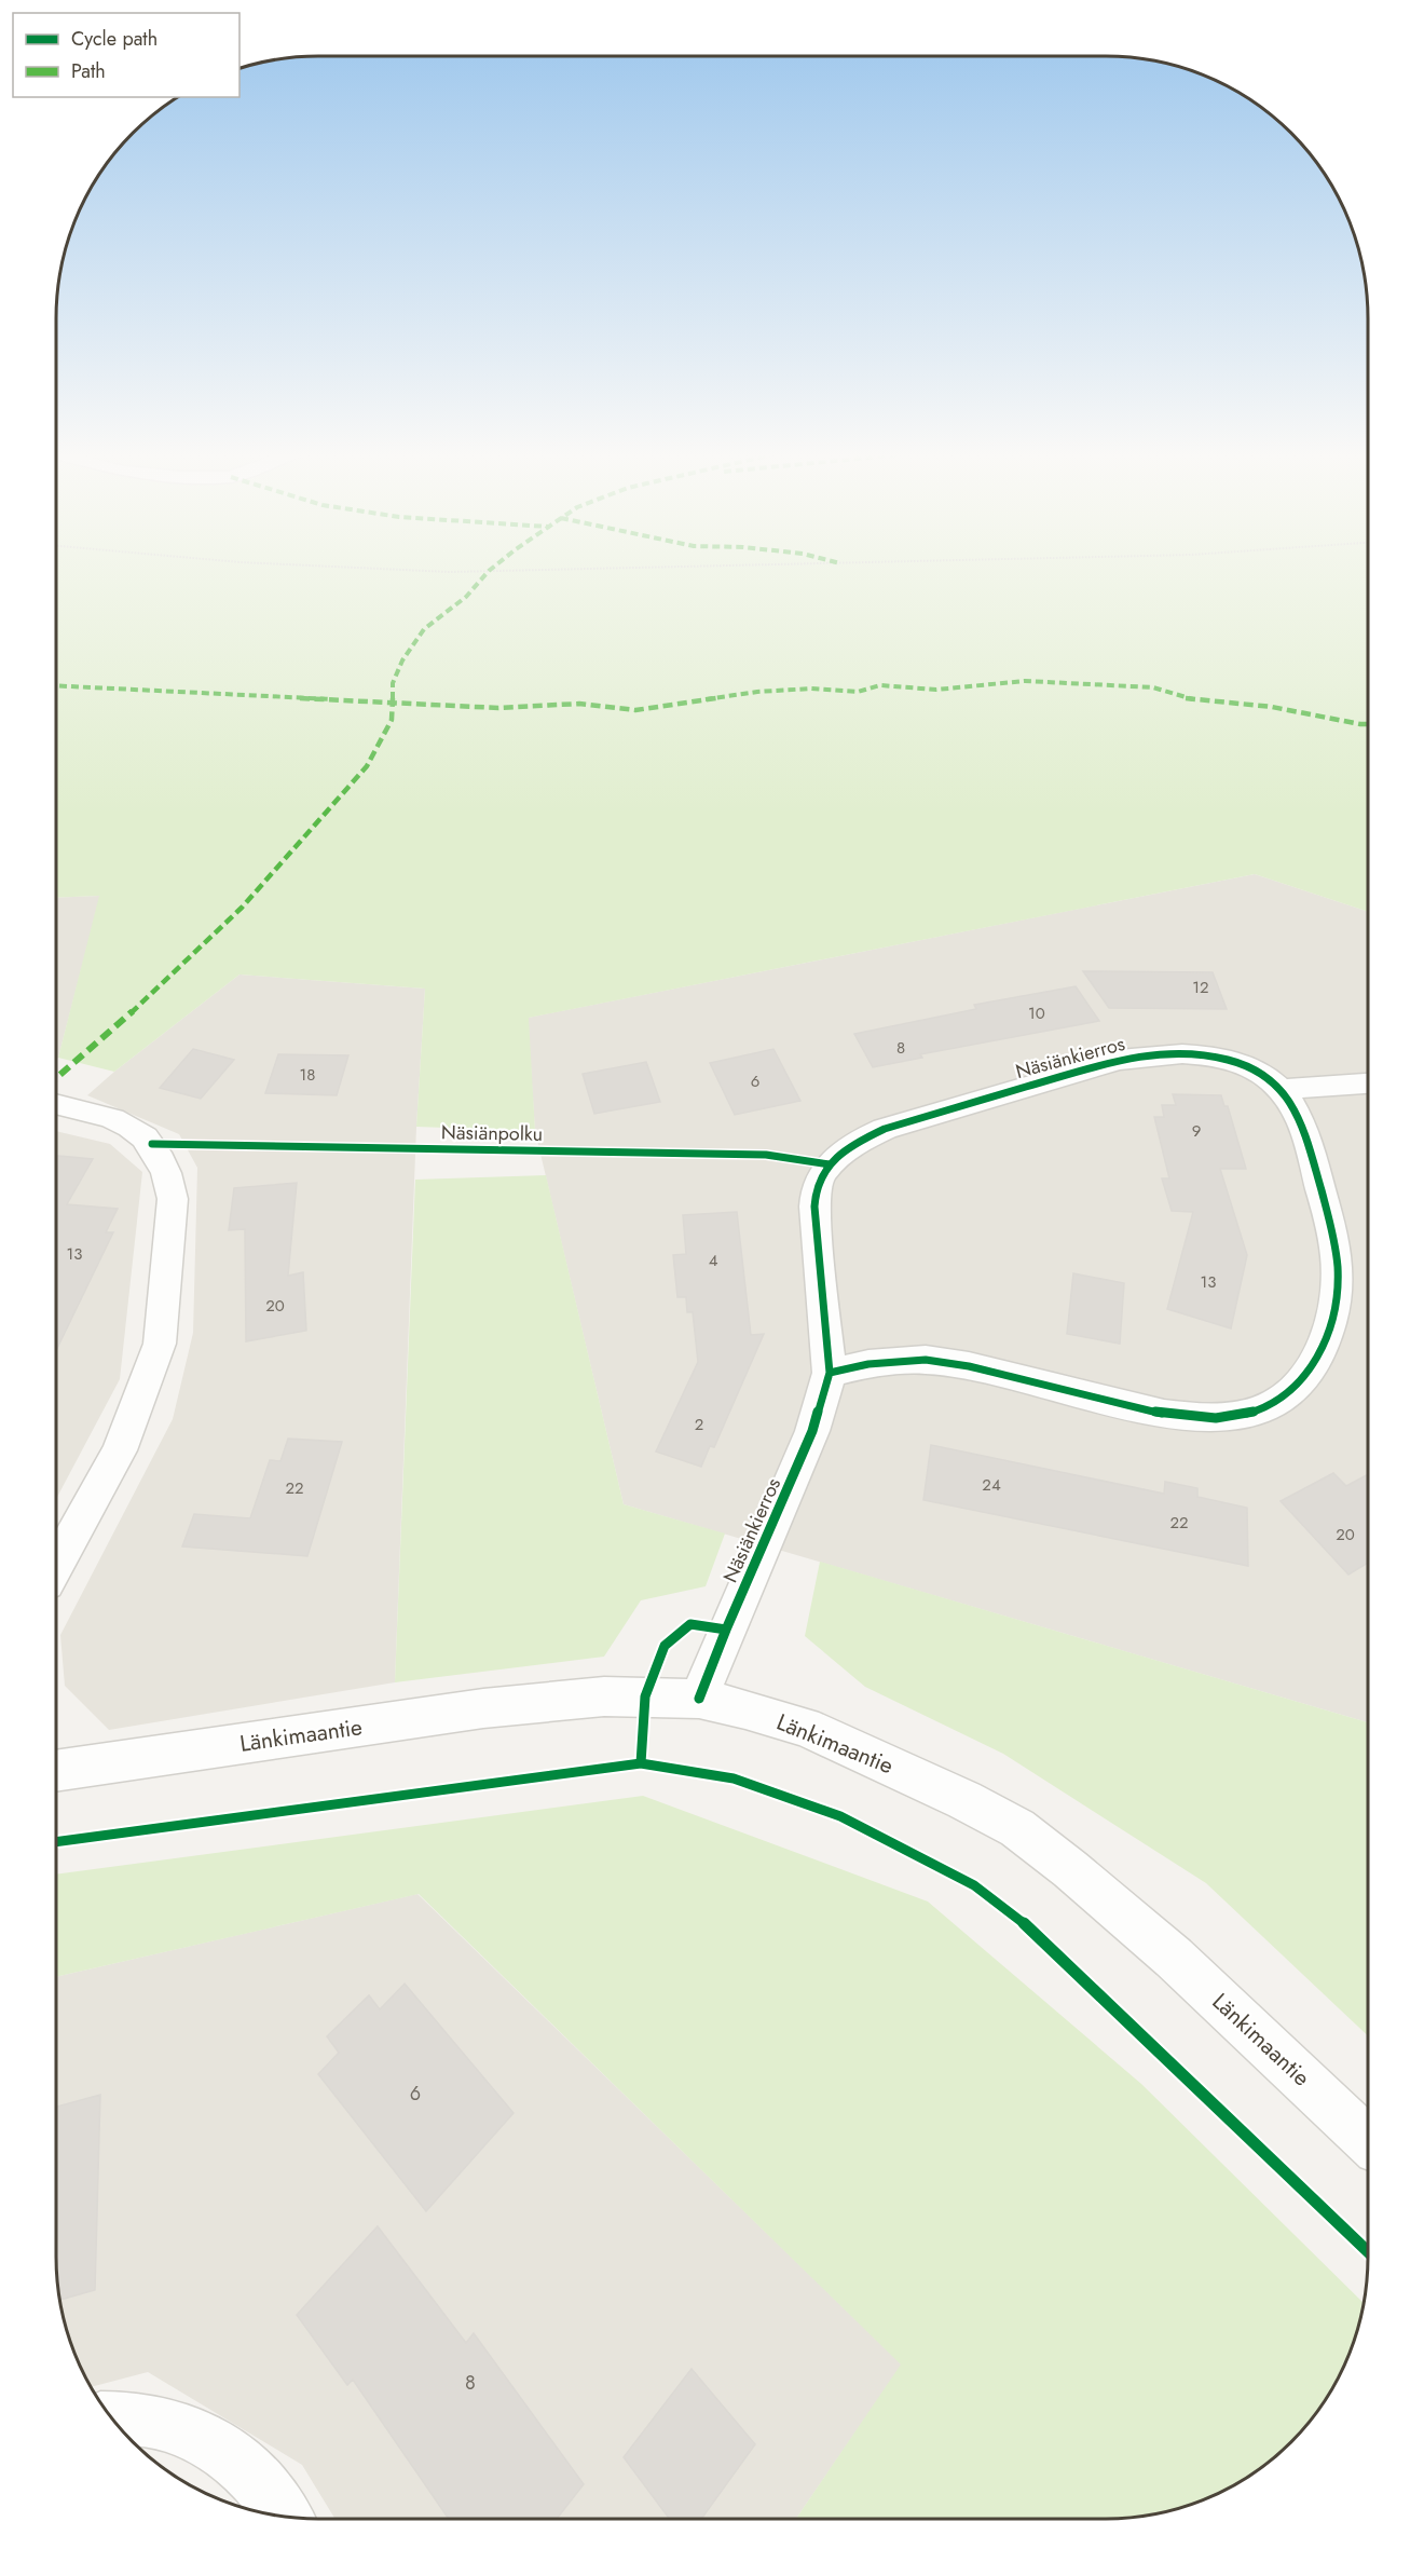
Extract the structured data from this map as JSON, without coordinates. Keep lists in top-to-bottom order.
{
  "streets": {
    "street": ["Näsiänkierros", "Länkimaantie"],
    "cycle path": ["Näsiänpolku"]
  },
  "crossings": [
    ["Näsiänkierros", "Länkimaantie"]
  ],
  "house_numbers": [
    "12",
    "10",
    "8",
    "18",
    "6",
    "9",
    "13",
    "4",
    "13",
    "20",
    "2",
    "24",
    "22",
    "22",
    "20",
    "6",
    "8"
  ],
  "legend": ["Cycle path", "Path"]
}
